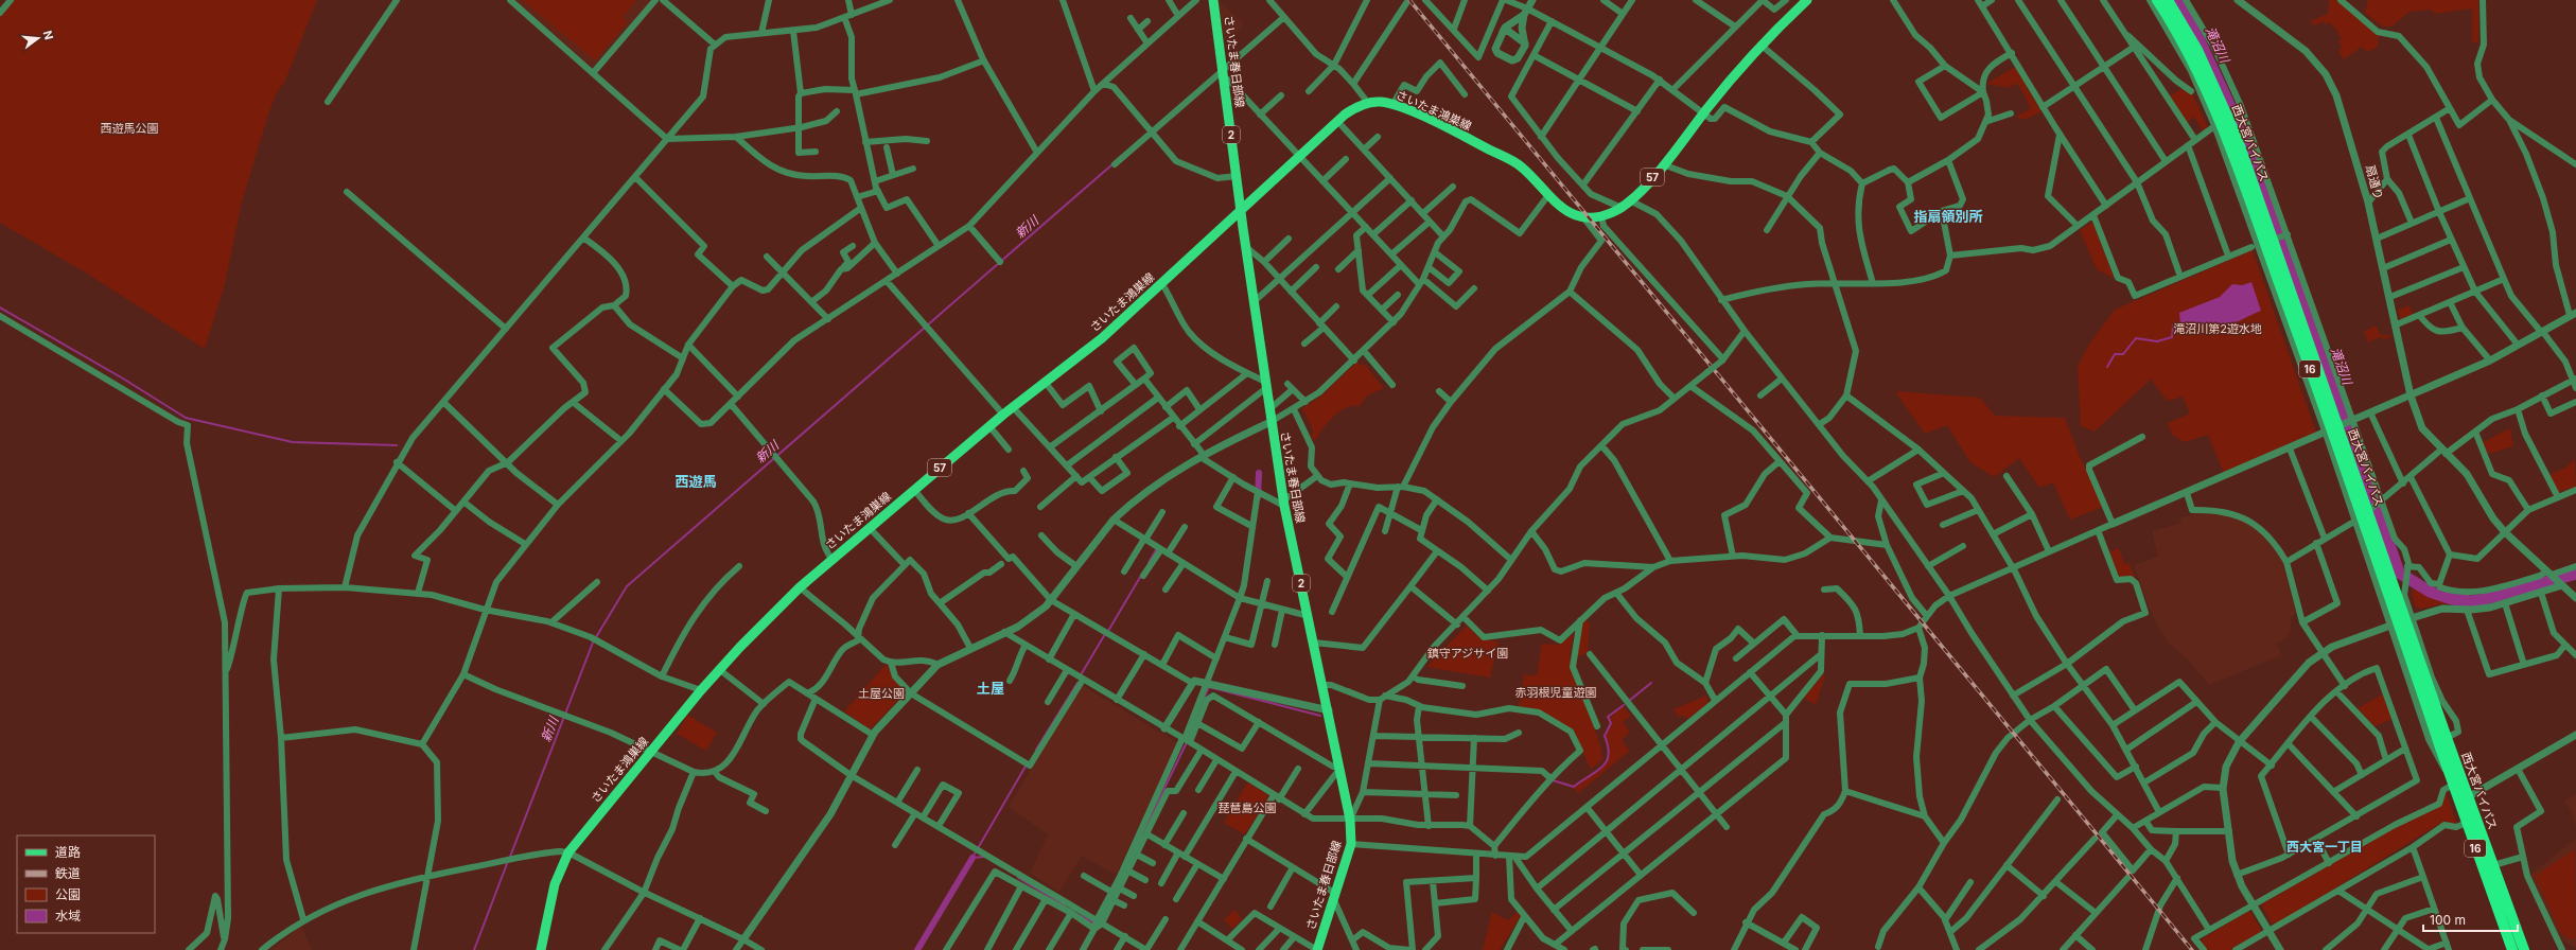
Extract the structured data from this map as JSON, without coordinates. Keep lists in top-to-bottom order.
{
  "streets": {
    "highway": ["西大宮バイパス", "16"],
    "main road": [
      "さいたま春日部線",
      "さいたま鴻巣線",
      "2",
      "57"
    ],
    "street": ["扇通り"]
  },
  "crossings": [
    ["さいたま春日部線", "さいたま鴻巣線"]
  ],
  "districts": [
    "指扇領別所",
    "西遊馬",
    "土屋",
    "西大宮一丁目"
  ],
  "water": ["滝沼川", "新川"],
  "parks": [
    "西遊馬公園",
    "滝沼川第2遊水地",
    "鎮守アジサイ園",
    "赤羽根児童遊園",
    "土屋公園",
    "琵琶島公園"
  ],
  "legend": [
    "道路",
    "鉄道",
    "公園",
    "水域"
  ],
  "scale_bar": "100 m",
  "north": "right"
}
